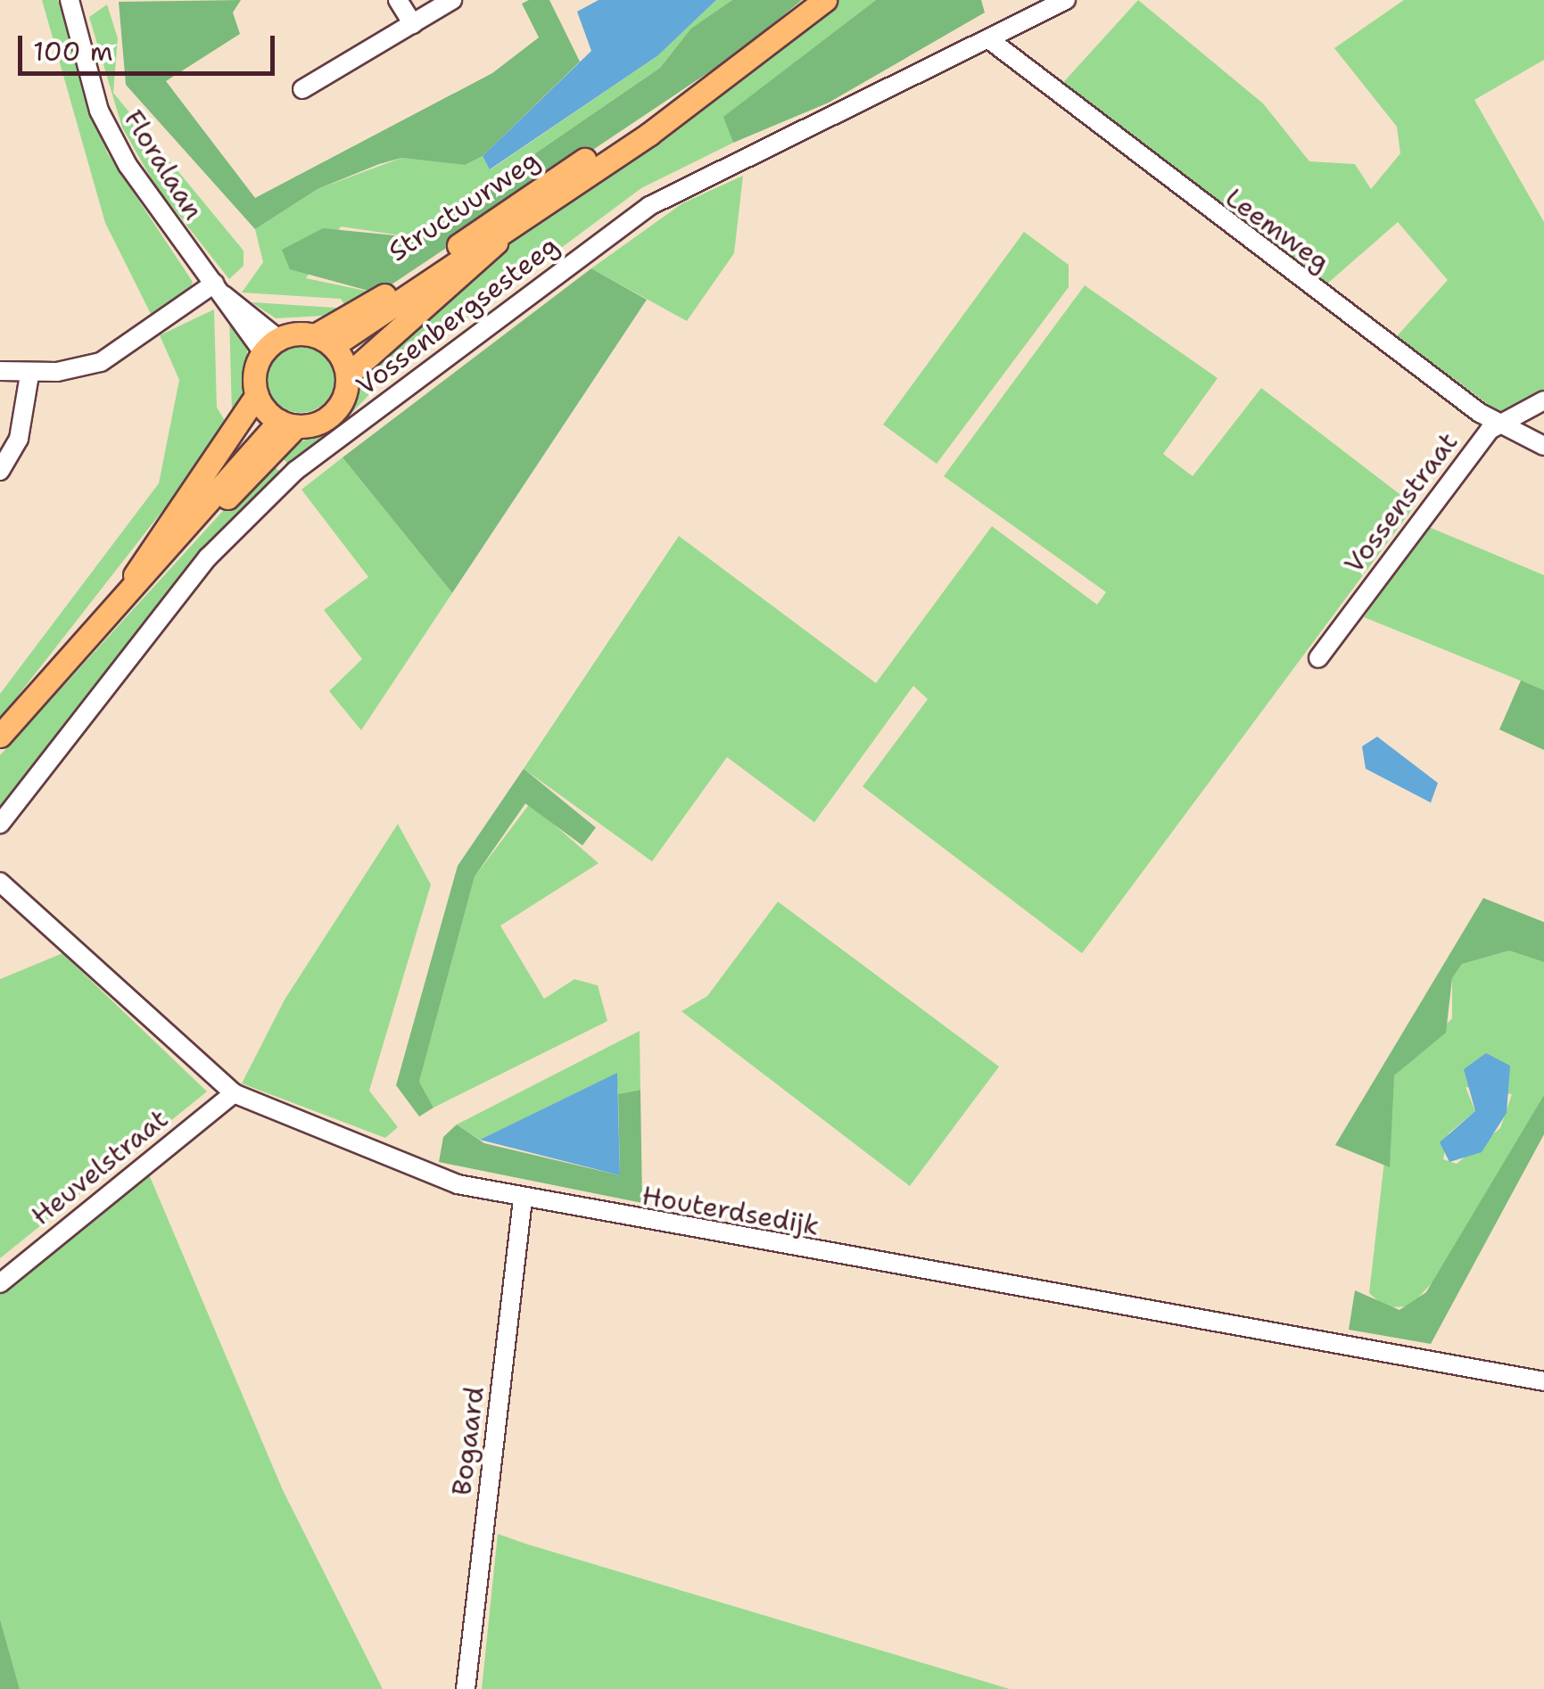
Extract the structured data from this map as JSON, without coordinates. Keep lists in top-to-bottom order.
{
  "streets": {
    "main road": ["Structuurweg"],
    "street": [
      "Floralaan",
      "Leemweg",
      "Vossenbergsesteeg",
      "Vossenstraat",
      "Heuvelstraat",
      "Houterdsedijk",
      "Bogaard"
    ]
  },
  "crossings": [
    ["Floralaan", "Structuurweg"],
    ["Leemweg", "Vossenbergsesteeg"],
    ["Leemweg", "Vossenstraat"],
    ["Heuvelstraat", "Houterdsedijk"],
    ["Houterdsedijk", "Bogaard"]
  ],
  "scale_bar": "100 m"
}
